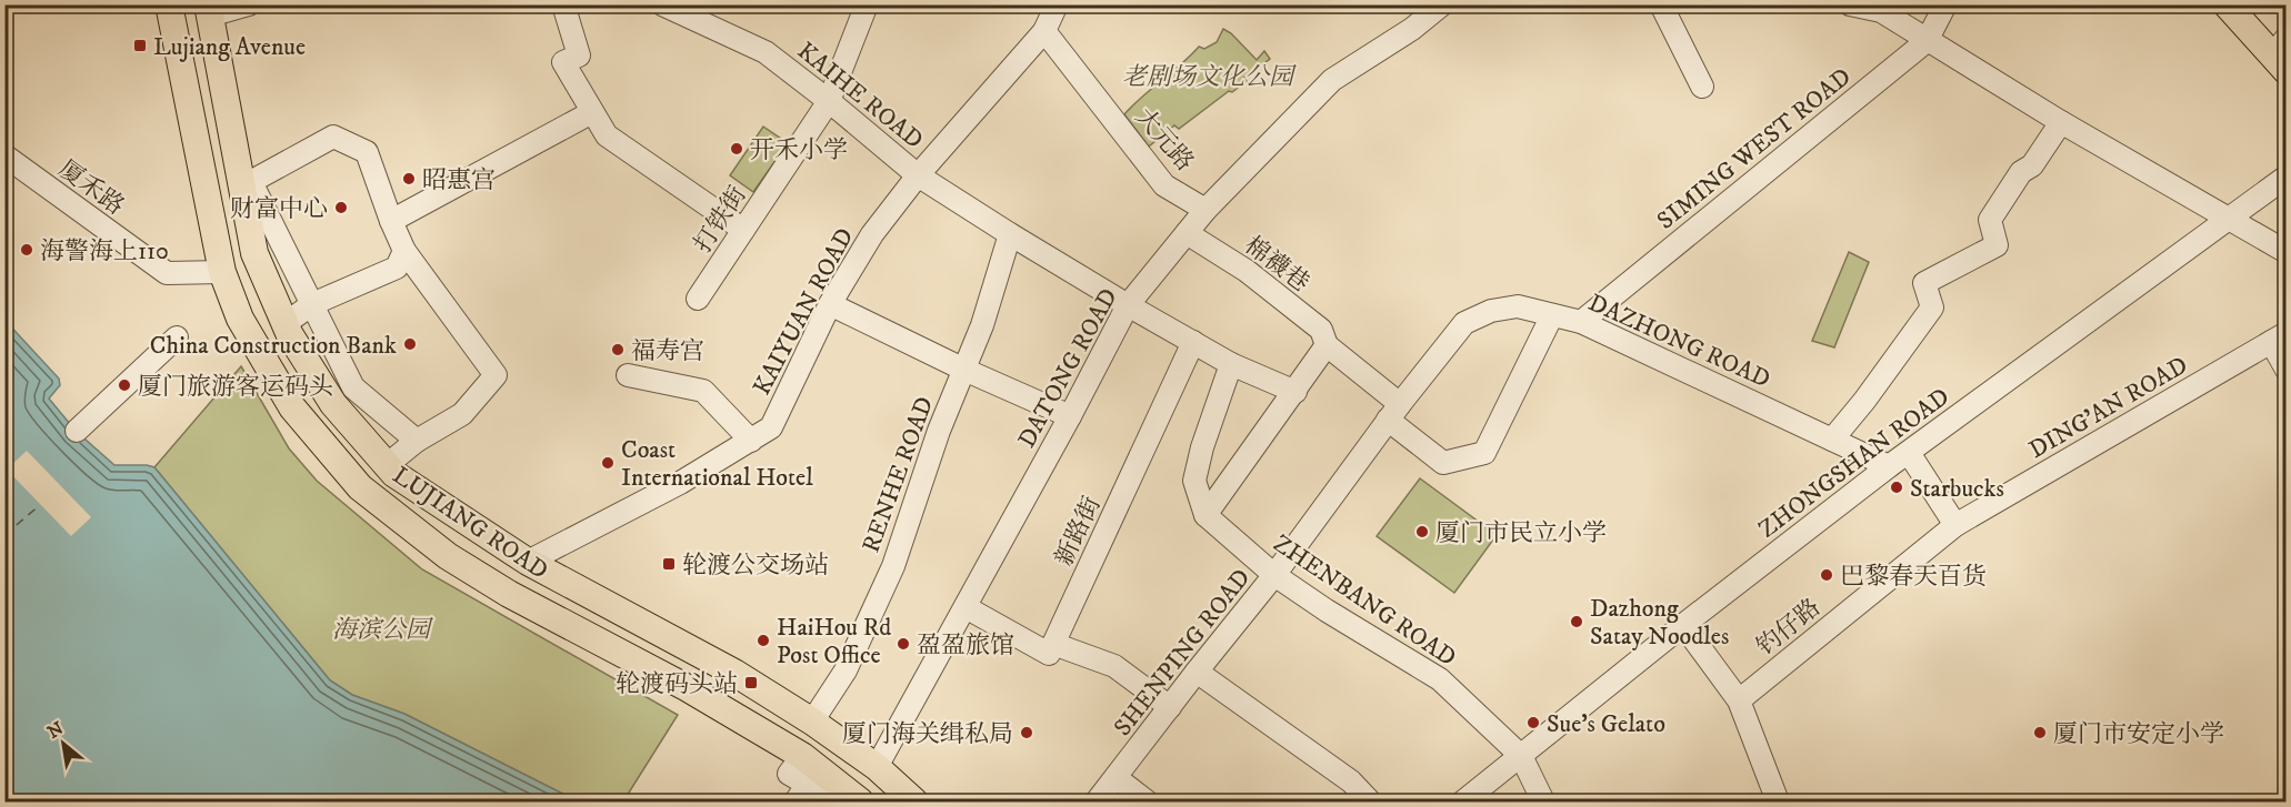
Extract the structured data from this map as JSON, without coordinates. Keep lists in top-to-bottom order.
{
  "streets": {
    "main road": ["LUJIANG ROAD"],
    "street": [
      "KAIHE ROAD",
      "大元路",
      "SIMING WEST ROAD",
      "厦禾路",
      "打铁街",
      "棉襪巷",
      "KAIYUAN ROAD",
      "DAZHONG ROAD",
      "DATONG ROAD",
      "DING'AN ROAD",
      "ZHONGSHAN ROAD",
      "RENHE ROAD",
      "新路街",
      "ZHENBANG ROAD",
      "钓仔路",
      "SHENPING ROAD"
    ]
  },
  "crossings": [
    ["KAIHE ROAD", "打铁街"],
    ["KAIHE ROAD", "KAIYUAN ROAD"],
    ["KAIHE ROAD", "DATONG ROAD"],
    ["KAIHE ROAD", "RENHE ROAD"],
    ["KAIHE ROAD", "新路街"],
    ["大元路", "KAIYUAN ROAD"],
    ["大元路", "DATONG ROAD"],
    ["SIMING WEST ROAD", "DAZHONG ROAD"],
    ["厦禾路", "LUJIANG ROAD"],
    ["棉襪巷", "DAZHONG ROAD"],
    ["棉襪巷", "DATONG ROAD"],
    ["棉襪巷", "SHENPING ROAD"],
    ["KAIYUAN ROAD", "LUJIANG ROAD"],
    ["DAZHONG ROAD", "ZHONGSHAN ROAD"],
    ["DAZHONG ROAD", "SHENPING ROAD"],
    ["DATONG ROAD", "LUJIANG ROAD"],
    ["DING'AN ROAD", "钓仔路"],
    ["ZHONGSHAN ROAD", "ZHENBANG ROAD"],
    ["RENHE ROAD", "LUJIANG ROAD"],
    ["ZHENBANG ROAD", "SHENPING ROAD"]
  ],
  "parks": ["老剧场文化公园", "海滨公园"],
  "places": {
    "transit": ["Lujiang Avenue", "轮渡公交场站", "轮渡码头站"],
    "other": [
      "开禾小学",
      "昭惠宫",
      "财富中心",
      "海警海上110",
      "China Construction Bank",
      "福寿宫",
      "厦门旅游客运码头",
      "Coast International Hotel",
      "Starbucks",
      "厦门市民立小学",
      "巴黎春天百货",
      "Dazhong Satay Noodles",
      "HaiHou Rd Post Office",
      "盈盈旅馆",
      "Sue's Gelato",
      "厦门海关缉私局",
      "厦门市安定小学"
    ]
  },
  "north": "top left"
}
